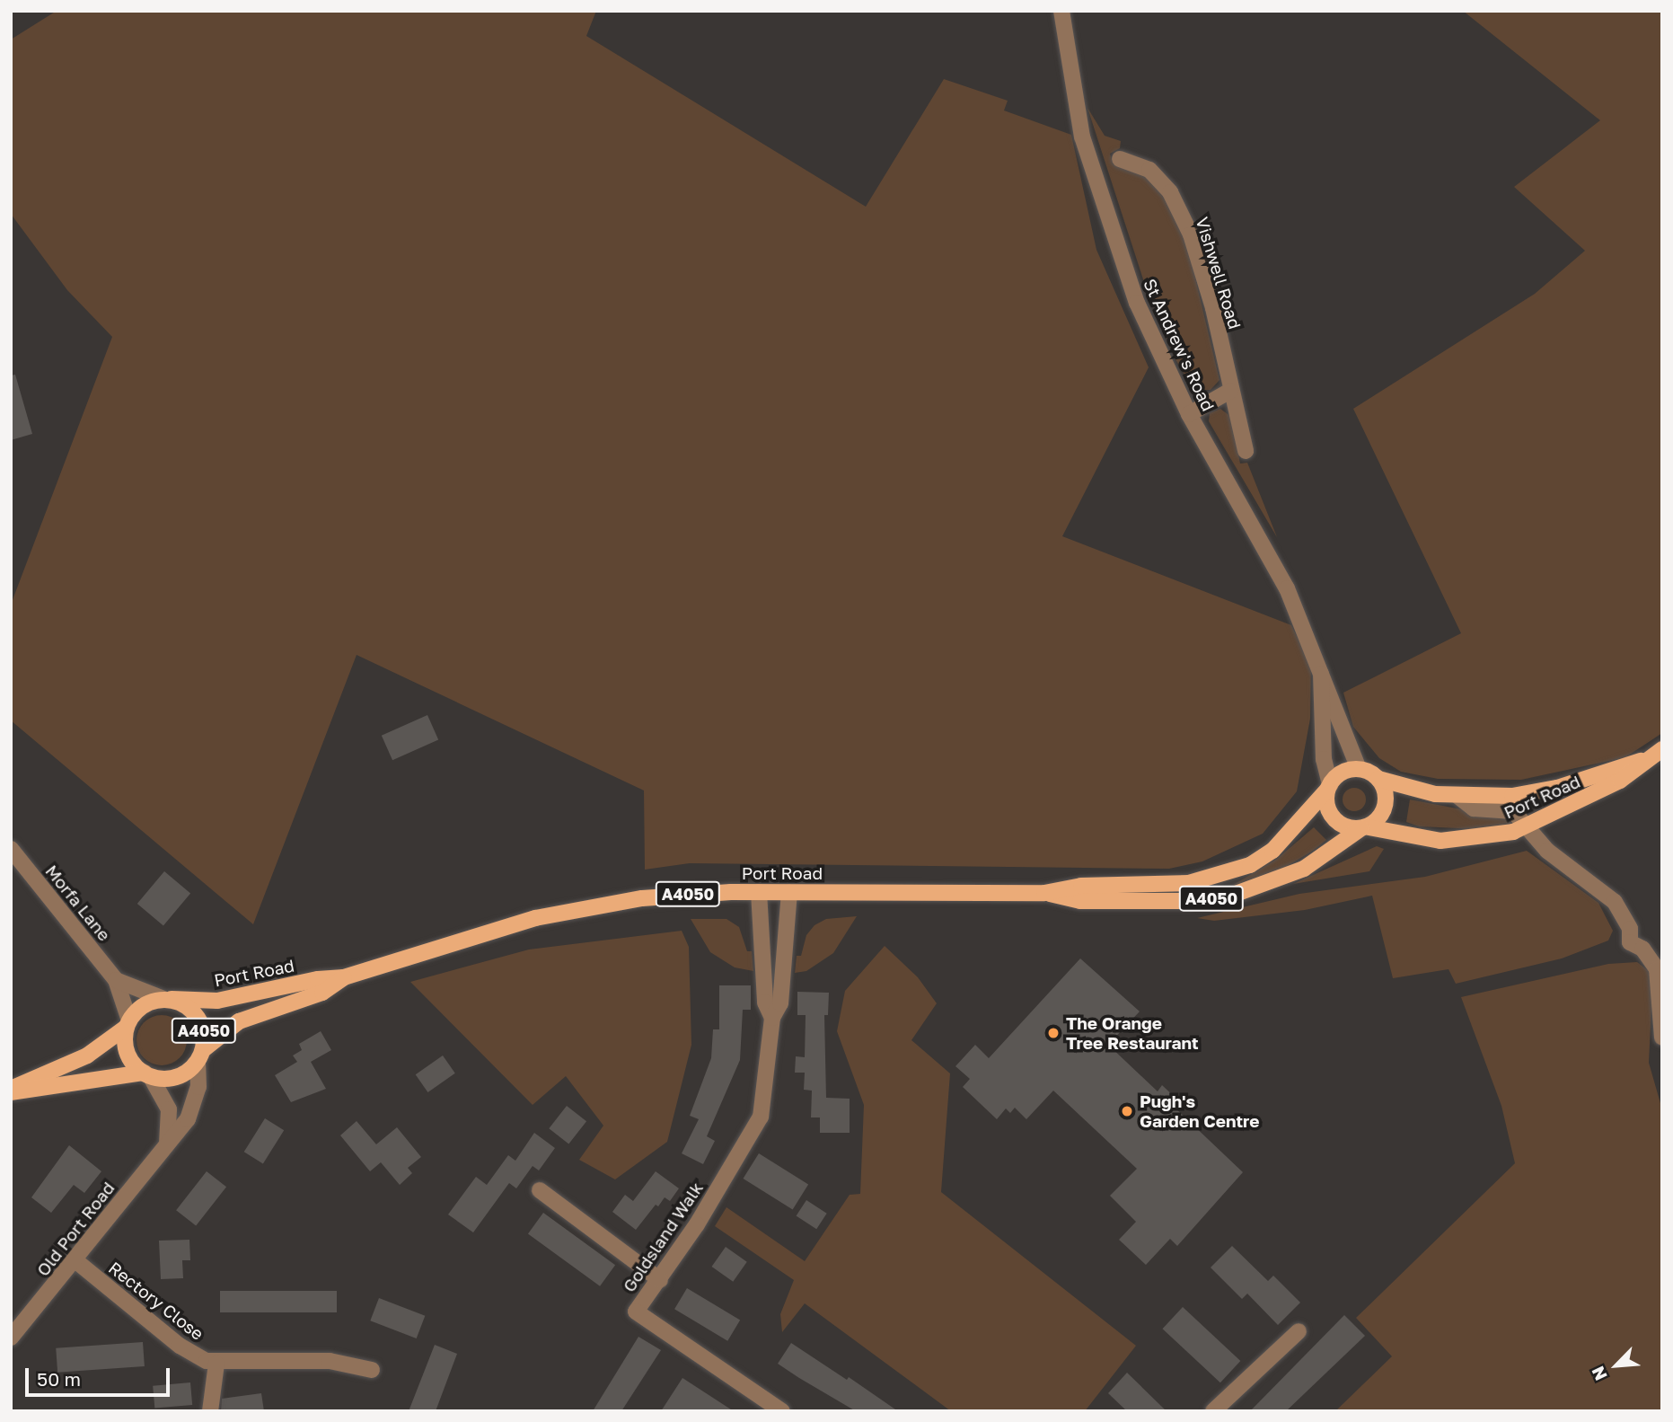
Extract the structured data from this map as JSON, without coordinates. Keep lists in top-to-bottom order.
{
  "streets": {
    "main road": ["Port Road", "A4050"],
    "street": [
      "Vishwell Road",
      "St Andrew's Road",
      "Morfa Lane",
      "Old Port Road",
      "Goldsland Walk",
      "Rectory Close"
    ]
  },
  "crossings": [
    ["St Andrew's Road", "Port Road"],
    ["Port Road", "A4050"],
    ["Port Road", "Morfa Lane"],
    ["Port Road", "Old Port Road"],
    ["Port Road", "Goldsland Walk"],
    ["A4050", "Morfa Lane"],
    ["A4050", "Old Port Road"],
    ["Morfa Lane", "Old Port Road"],
    ["Old Port Road", "Rectory Close"]
  ],
  "places": ["The Orange Tree Restaurant", "Pugh's Garden Centre"],
  "scale_bar": "50 m",
  "north": "bottom left"
}
